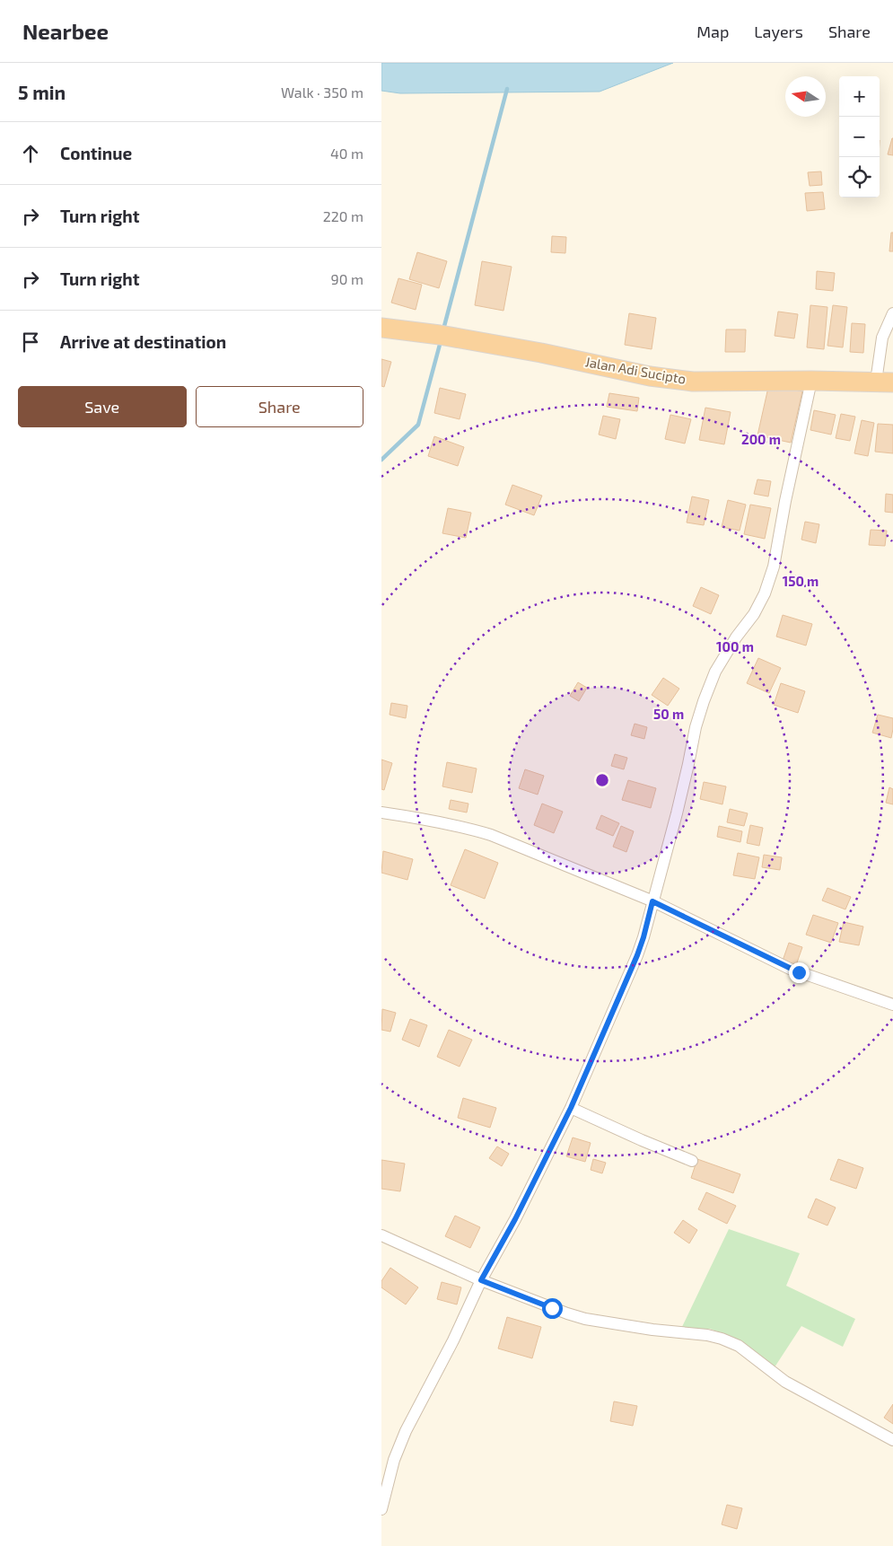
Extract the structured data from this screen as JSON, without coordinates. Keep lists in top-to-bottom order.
{
  "streets": {
    "highway": ["Jalan Adi Sucipto"]
  },
  "north": "left",
  "page": {
    "header": "Nearbee",
    "nav": ["Map", "Layers", "Share"],
    "heading": ["5 min", "Walk · 350 m"],
    "map_buttons": ["+", "−"],
    "list": [
      ["Continue", "40 m"],
      ["Turn right", "220 m"],
      ["Turn right", "90 m"],
      "Arrive at destination"
    ],
    "buttons": ["Save", "Share"]
  },
  "rings": [
    "200 m",
    "150 m",
    "100 m",
    "50 m"
  ]
}
